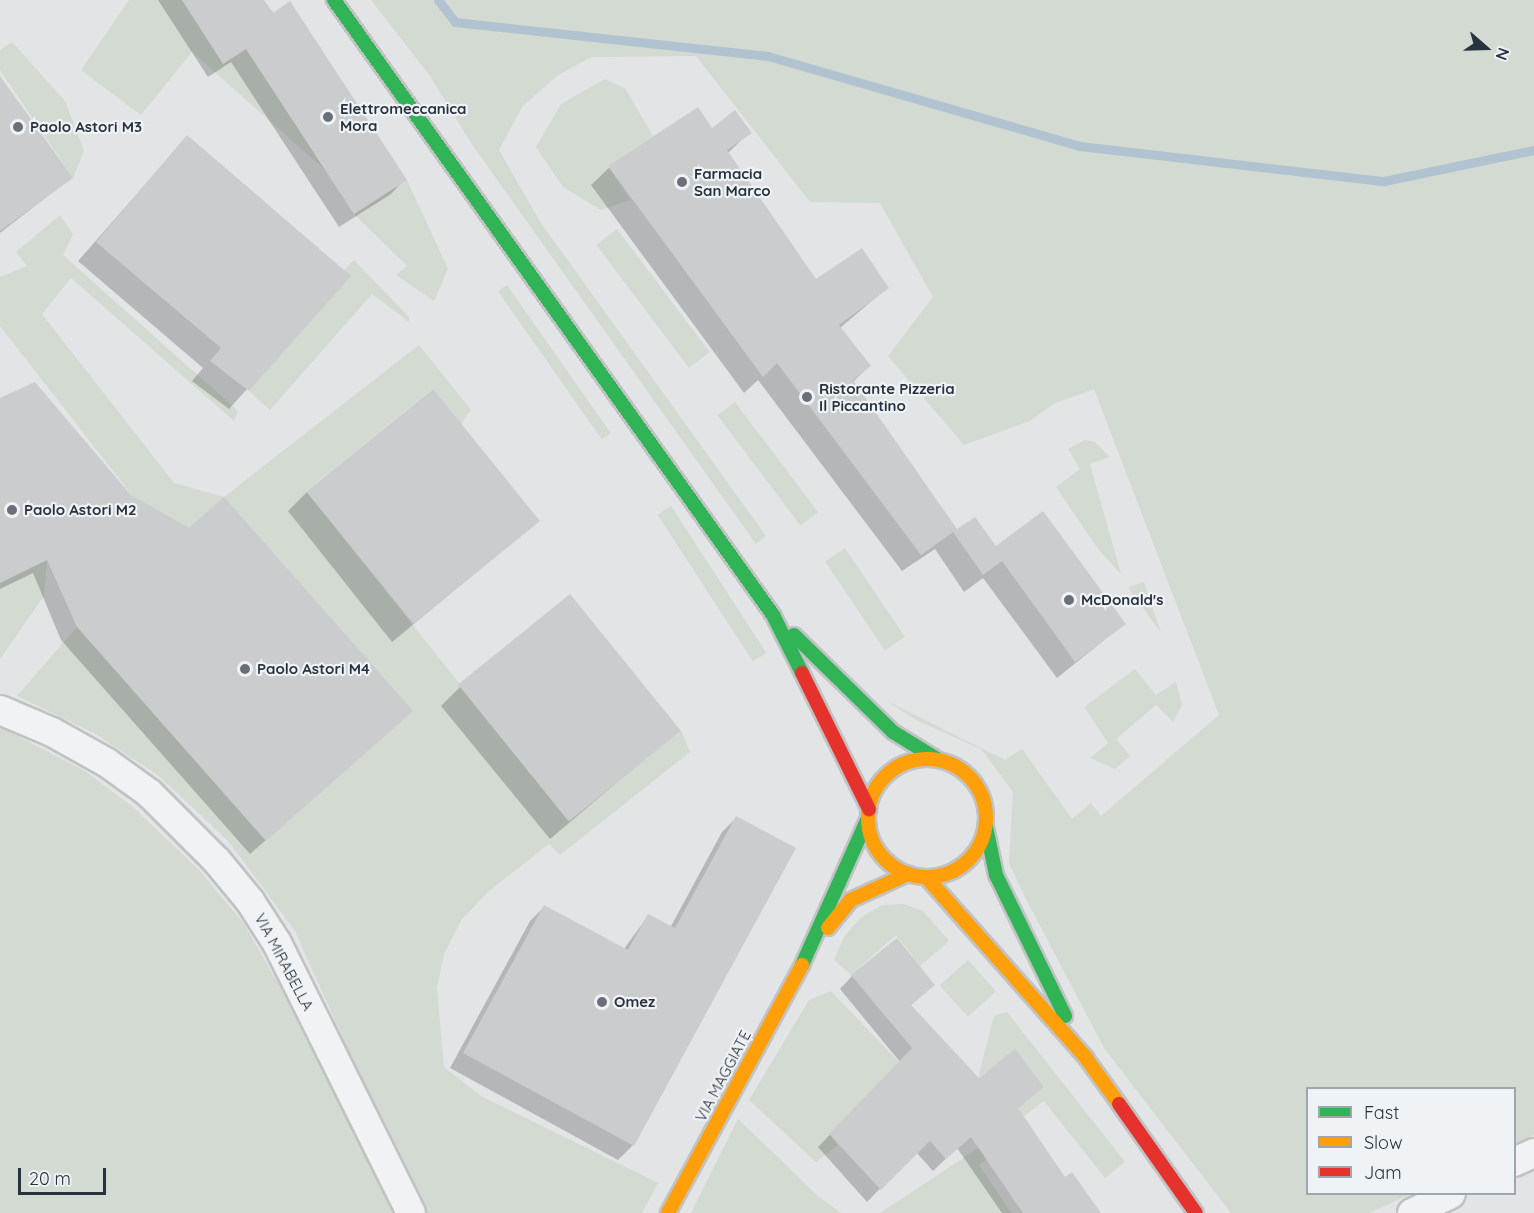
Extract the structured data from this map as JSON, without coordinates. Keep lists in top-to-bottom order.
{
  "streets": {
    "main road": ["VIA MAGGIATE"],
    "street": ["VIA MIRABELLA"]
  },
  "places": [
    "Elettromeccanica Mora",
    "Paolo Astori M3",
    "Farmacia San Marco",
    "Ristorante Pizzeria Il Piccantino",
    "Paolo Astori M2",
    "McDonald's",
    "Paolo Astori M4",
    "Omez"
  ],
  "legend": ["Fast", "Slow", "Jam"],
  "scale_bar": "20 m",
  "north": "right"
}
